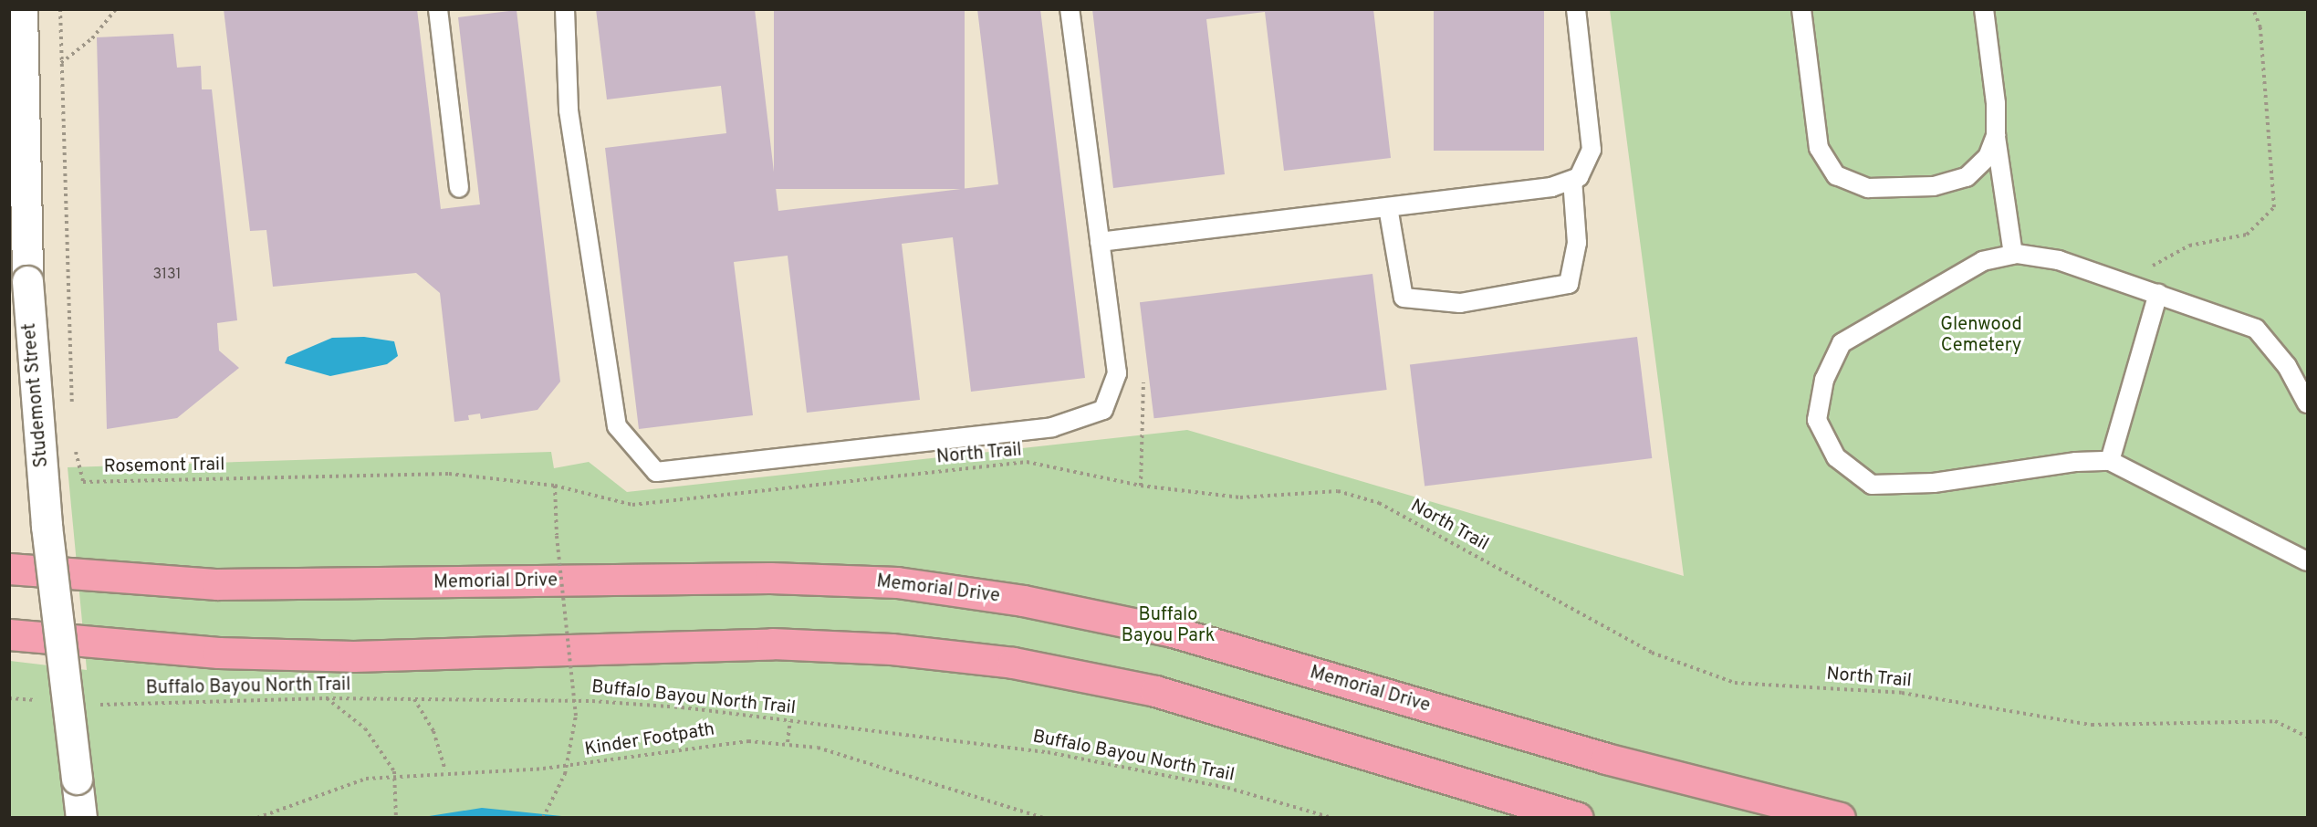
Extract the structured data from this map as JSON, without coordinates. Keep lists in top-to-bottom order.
{
  "streets": {
    "main road": ["Studemont Street", "Memorial Drive"],
    "path": [
      "North Trail",
      "Rosemont Trail",
      "Buffalo Bayou North Trail",
      "Kinder Footpath"
    ]
  },
  "crossings": [
    ["North Trail", "Rosemont Trail"]
  ],
  "parks": ["Glenwood Cemetery", "Buffalo Bayou Park"],
  "house_numbers": ["3131"]
}
